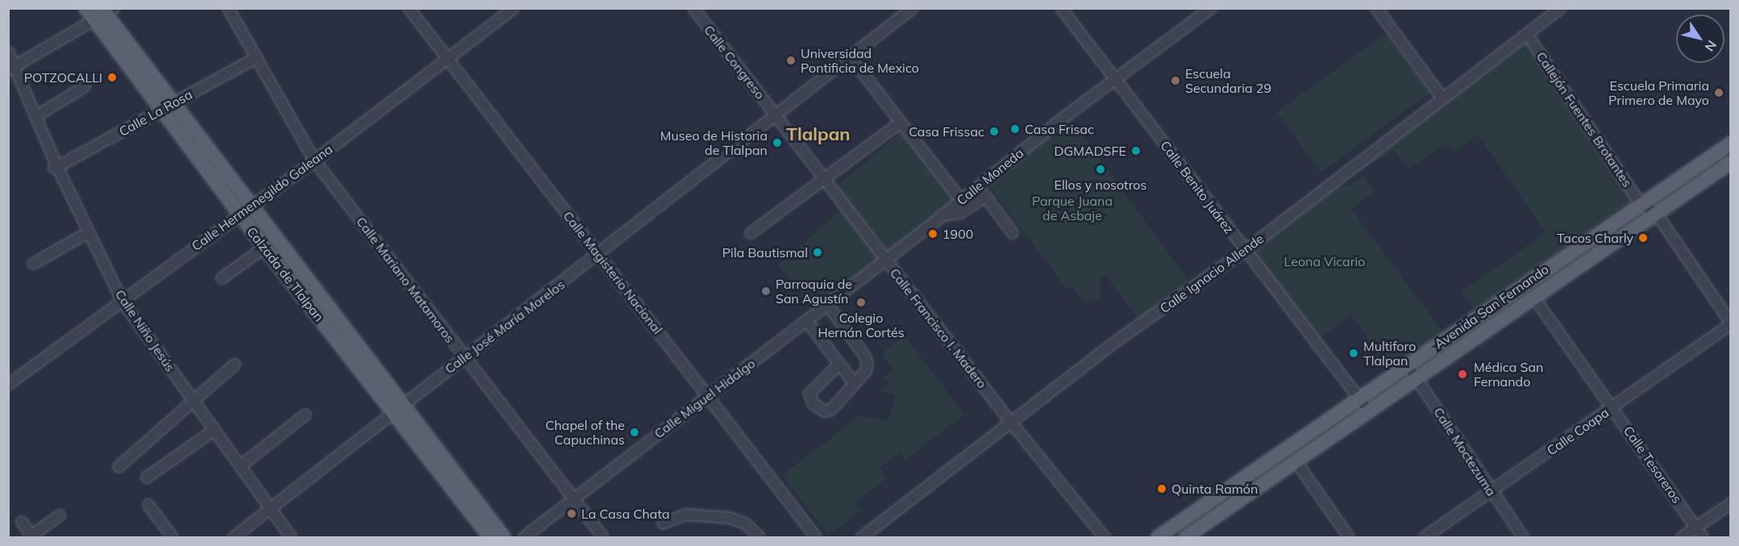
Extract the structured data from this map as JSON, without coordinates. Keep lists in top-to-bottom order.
{
  "streets": {
    "main road": ["Calzada de Tlalpan", "Avenida San Fernando"],
    "street": [
      "Calle Congreso",
      "Calle La Rosa",
      "Callejón Fuentes Brotantes",
      "Calle Moneda",
      "Calle Benito Juárez",
      "Calle Hermenegildo Galeana",
      "Calle Magisterio Nacional",
      "Calle Ignacio Allende",
      "Calle Mariano Matamoros",
      "Calle José María Morelos",
      "Calle Francisco I. Madero",
      "Calle Niño Jesús",
      "Calle Miguel Hidalgo",
      "Calle Coapa",
      "Calle Moctezuma",
      "Calle Tesoreros"
    ]
  },
  "crossings": [
    ["Calle Congreso", "Calle José María Morelos"],
    ["Calle Congreso", "Calle Francisco I. Madero"],
    ["Calle La Rosa", "Calzada de Tlalpan"],
    ["Calle La Rosa", "Calle Mariano Matamoros"],
    ["Calle La Rosa", "Calle Niño Jesús"],
    ["Callejón Fuentes Brotantes", "Calle Ignacio Allende"],
    ["Callejón Fuentes Brotantes", "Avenida San Fernando"],
    ["Calle Moneda", "Calle Benito Juárez"],
    ["Calle Moneda", "Calle Francisco I. Madero"],
    ["Calle Moneda", "Calle Miguel Hidalgo"],
    ["Calle Benito Juárez", "Calle Ignacio Allende"],
    ["Calle Benito Juárez", "Avenida San Fernando"],
    ["Calle Hermenegildo Galeana", "Calle Magisterio Nacional"],
    ["Calle Hermenegildo Galeana", "Calzada de Tlalpan"],
    ["Calle Hermenegildo Galeana", "Calle Mariano Matamoros"],
    ["Calle Hermenegildo Galeana", "Calle Niño Jesús"],
    ["Calle Magisterio Nacional", "Calle José María Morelos"],
    ["Calle Magisterio Nacional", "Calle Miguel Hidalgo"],
    ["Calle Ignacio Allende", "Calle Francisco I. Madero"],
    ["Calzada de Tlalpan", "Calle José María Morelos"],
    ["Calle Mariano Matamoros", "Calle José María Morelos"],
    ["Calle Mariano Matamoros", "Calle Miguel Hidalgo"],
    ["Avenida San Fernando", "Calle Moctezuma"],
    ["Avenida San Fernando", "Calle Tesoreros"],
    ["Calle José María Morelos", "Calle Francisco I. Madero"],
    ["Calle José María Morelos", "Calle Niño Jesús"],
    ["Calle Francisco I. Madero", "Calle Miguel Hidalgo"],
    ["Calle Coapa", "Calle Moctezuma"],
    ["Calle Coapa", "Calle Tesoreros"]
  ],
  "districts": ["Tlalpan"],
  "parks": ["Parque Juana de Asbaje", "Leona Vicario"],
  "places": [
    "Universidad Pontificia de Mexico",
    "POTZOCALLI",
    "Escuela Secundaria 29",
    "Escuela Primaria Primero de Mayo",
    "Casa Frisac",
    "Casa Frissac",
    "Museo de Historia de Tlalpan",
    "DGMADSFE",
    "Ellos y nosotros",
    "1900",
    "Tacos Charly",
    "Pila Bautismal",
    "Parroquia de San Agustín",
    "Colegio Hernán Cortés",
    "Multiforo Tlalpan",
    "Médica San Fernando",
    "Chapel of the Capuchinas",
    "Quinta Ramón",
    "La Casa Chata"
  ],
  "north": "bottom right"
}
